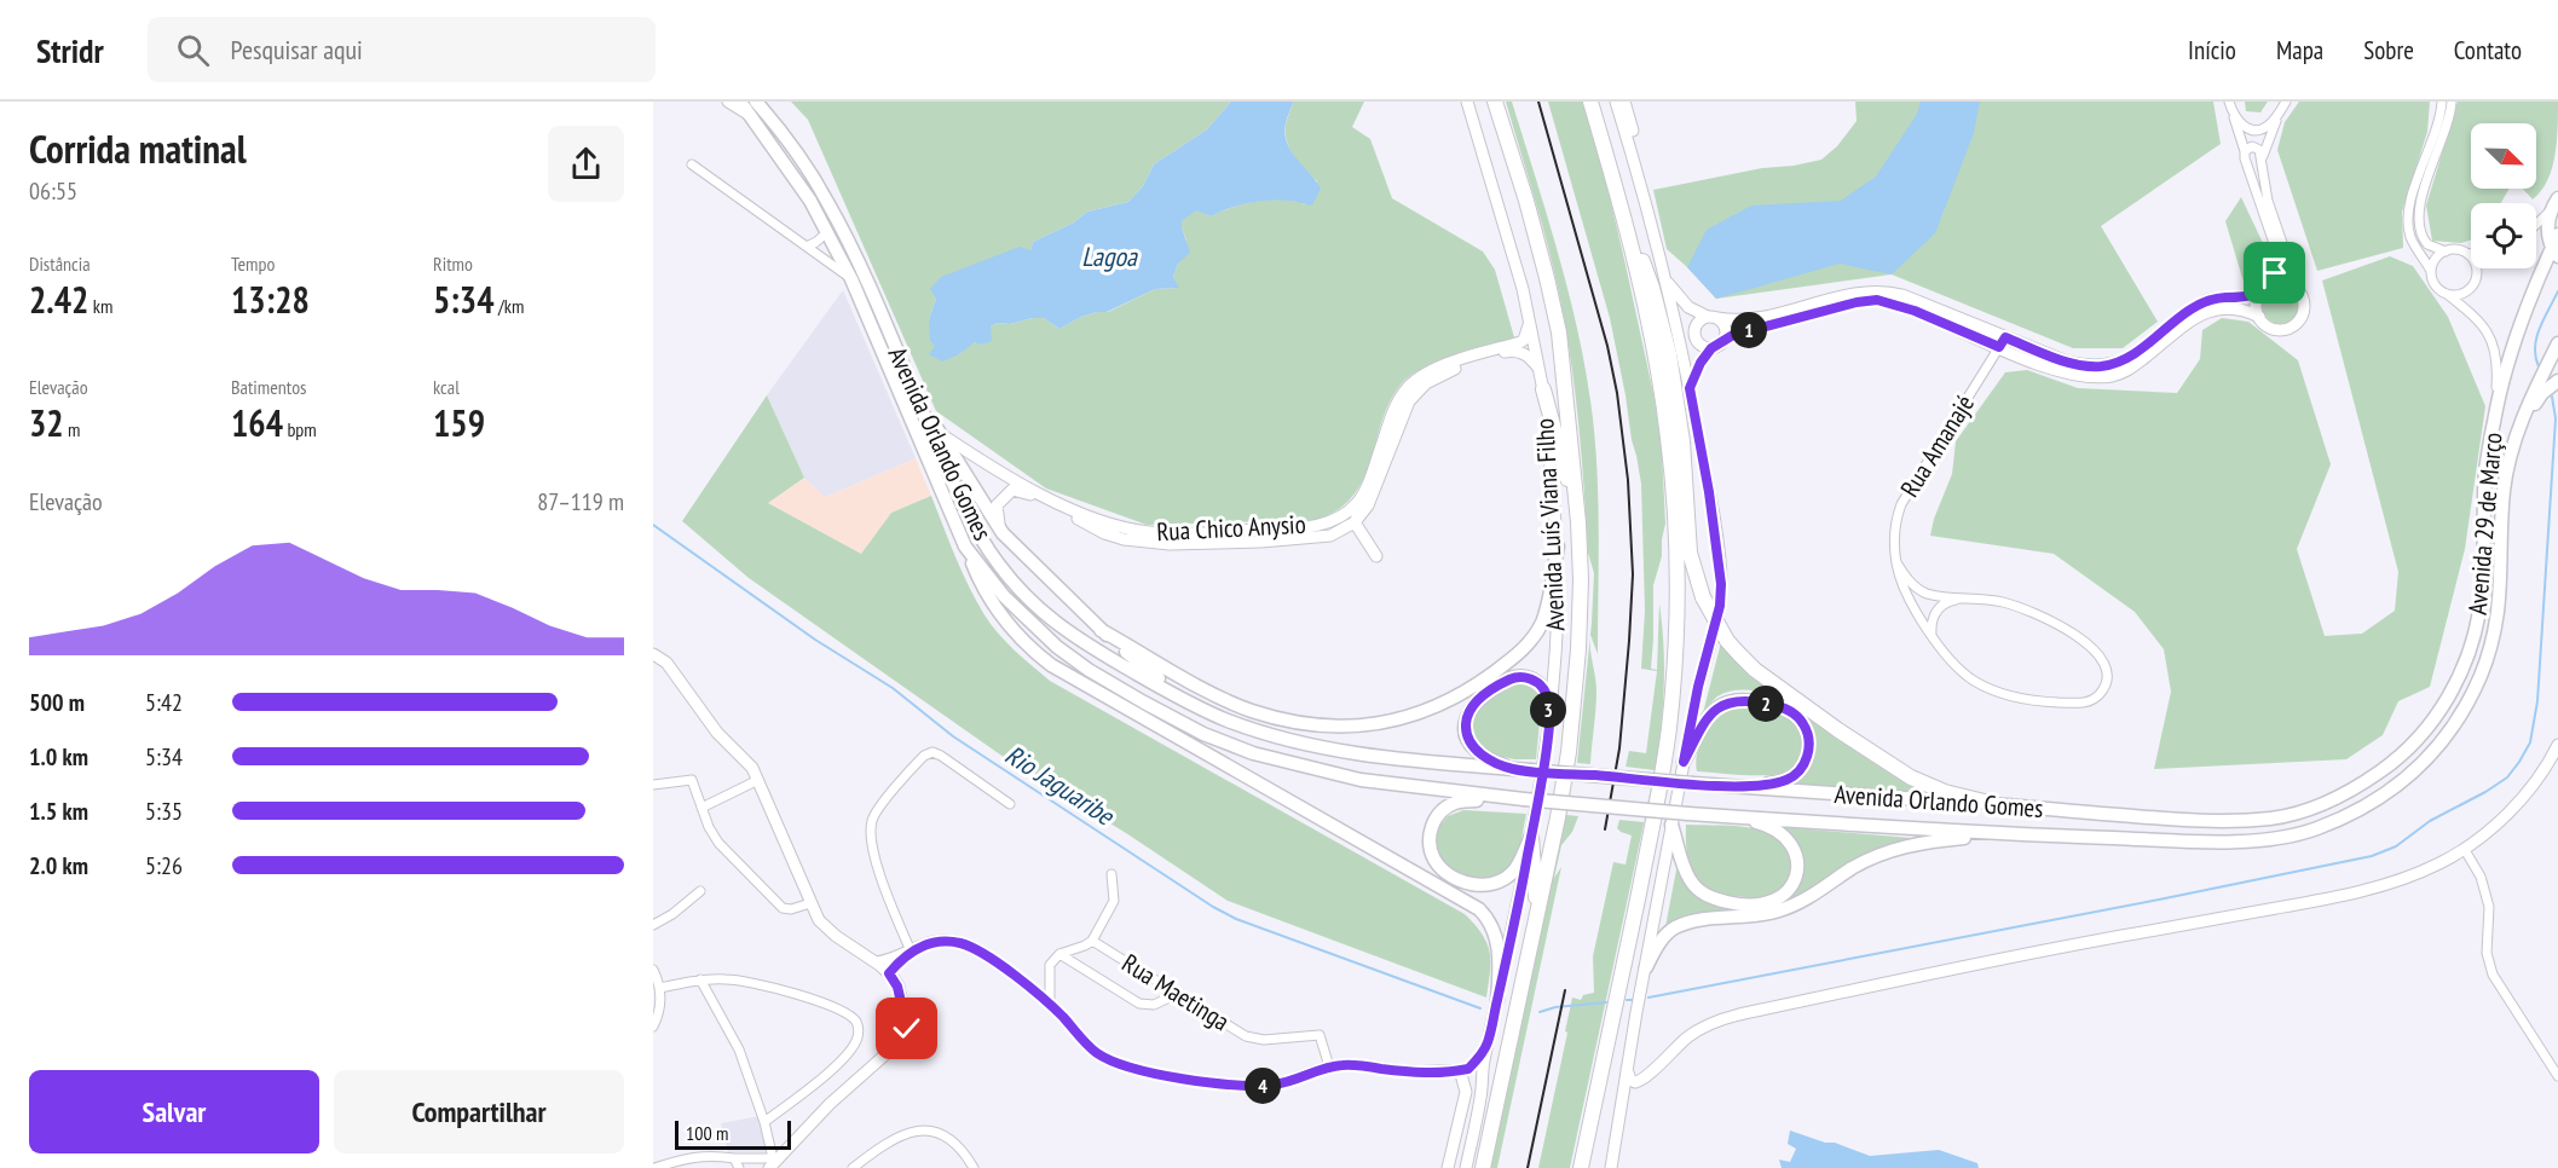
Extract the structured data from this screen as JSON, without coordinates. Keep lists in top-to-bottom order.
{
  "streets": {
    "highway": ["Avenida Luís Viana Filho"],
    "main road": ["Avenida Orlando Gomes", "Avenida 29 de Março"],
    "street": ["Rua Amanajé", "Rua Chico Anysio", "Rua Maetinga"]
  },
  "crossings": [
    ["Avenida Orlando Gomes", "Avenida 29 de Março"]
  ],
  "water": ["Lagoa", "Rio Jaguaribe"],
  "scale_bar": "100 m",
  "north": "bottom right",
  "page": {
    "header": "Stridr",
    "search": "Pesquisar aqui",
    "nav": [
      "Início",
      "Mapa",
      "Sobre",
      "Contato"
    ],
    "heading": ["Corrida matinal", "06:55"],
    "stats": [
      ["Distância", "2.42 km"],
      ["Tempo", "13:28"],
      ["Ritmo", "5:34 /km"],
      ["Elevação", "32 m"],
      ["Batimentos", "164 bpm"],
      ["kcal", "159"]
    ],
    "pins": [
      "1",
      "2",
      "3",
      "4"
    ],
    "chart": ["Elevação", "87–119 m"],
    "list": [
      {
        "name": "500 m",
        "note": "5:42"
      },
      {
        "name": "1.0 km",
        "note": "5:34"
      },
      {
        "name": "1.5 km",
        "note": "5:35"
      },
      {
        "name": "2.0 km",
        "note": "5:26"
      }
    ],
    "buttons": ["Salvar", "Compartilhar"],
    "scale": "100 m"
  }
}
